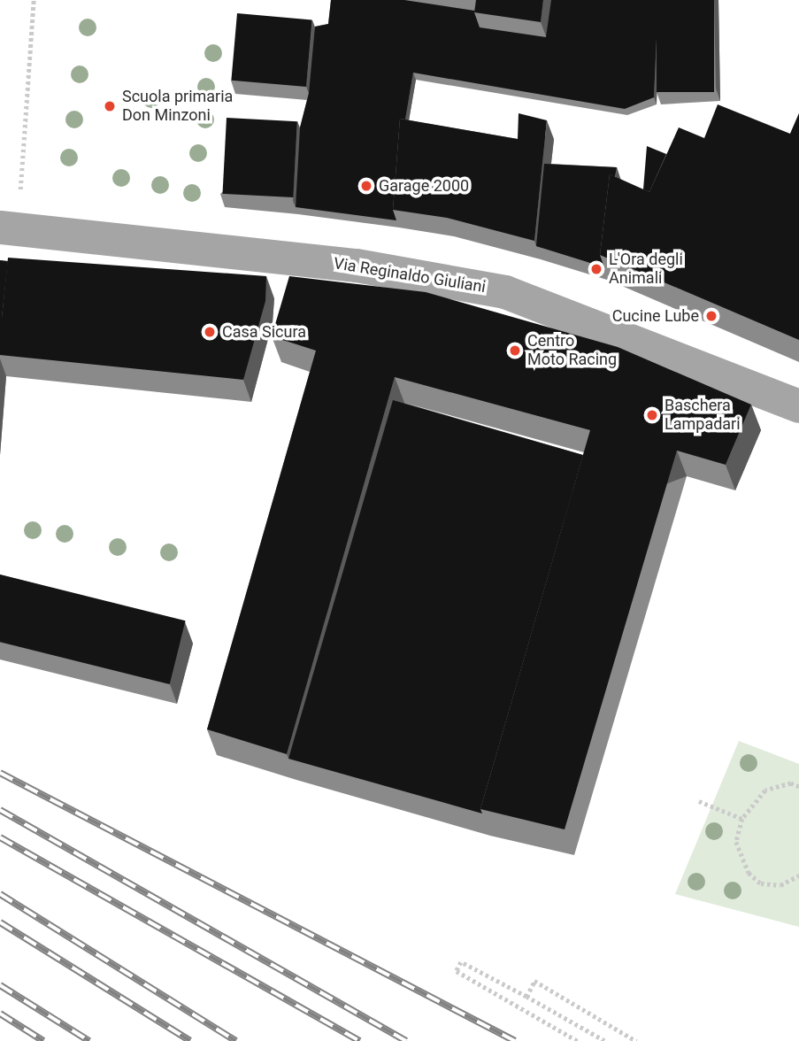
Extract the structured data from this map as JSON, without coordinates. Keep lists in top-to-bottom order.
{
  "streets": {
    "main road": ["Via Reginaldo Giuliani"]
  },
  "places": [
    "Scuola primaria Don Minzoni",
    "Garage 2000",
    "L'Ora degli Animali",
    "Cucine Lube",
    "Casa Sicura",
    "Centro Moto Racing",
    "Baschera Lampadari"
  ]
}
